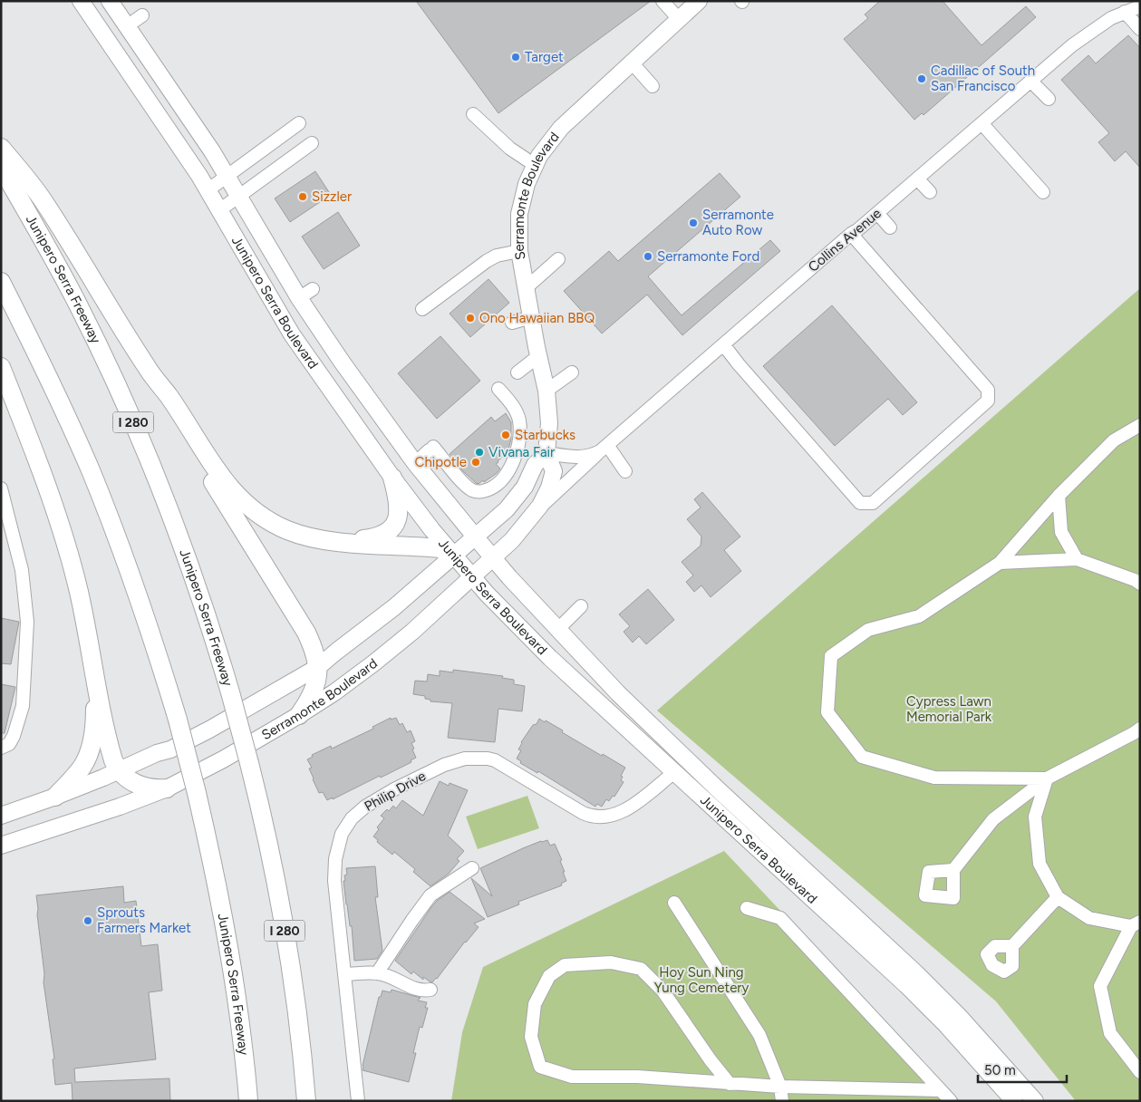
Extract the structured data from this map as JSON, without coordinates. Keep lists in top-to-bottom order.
{
  "streets": {
    "highway": ["Junipero Serra Freeway", "I 280"],
    "main road": ["Serramonte Boulevard", "Junipero Serra Boulevard"],
    "street": ["Collins Avenue", "Philip Drive"]
  },
  "crossings": [
    ["Serramonte Boulevard", "Collins Avenue"],
    ["Serramonte Boulevard", "Junipero Serra Boulevard"],
    ["Junipero Serra Boulevard", "Philip Drive"]
  ],
  "parks": ["Cypress Lawn Memorial Park", "Hoy Sun Ning Yung Cemetery"],
  "places": [
    "Target",
    "Cadillac of South San Francisco",
    "Sizzler",
    "Serramonte Auto Row",
    "Serramonte Ford",
    "Ono Hawaiian BBQ",
    "Starbucks",
    "Vivana Fair",
    "Chipotle",
    "Sprouts Farmers Market"
  ],
  "scale_bar": "50 m"
}
